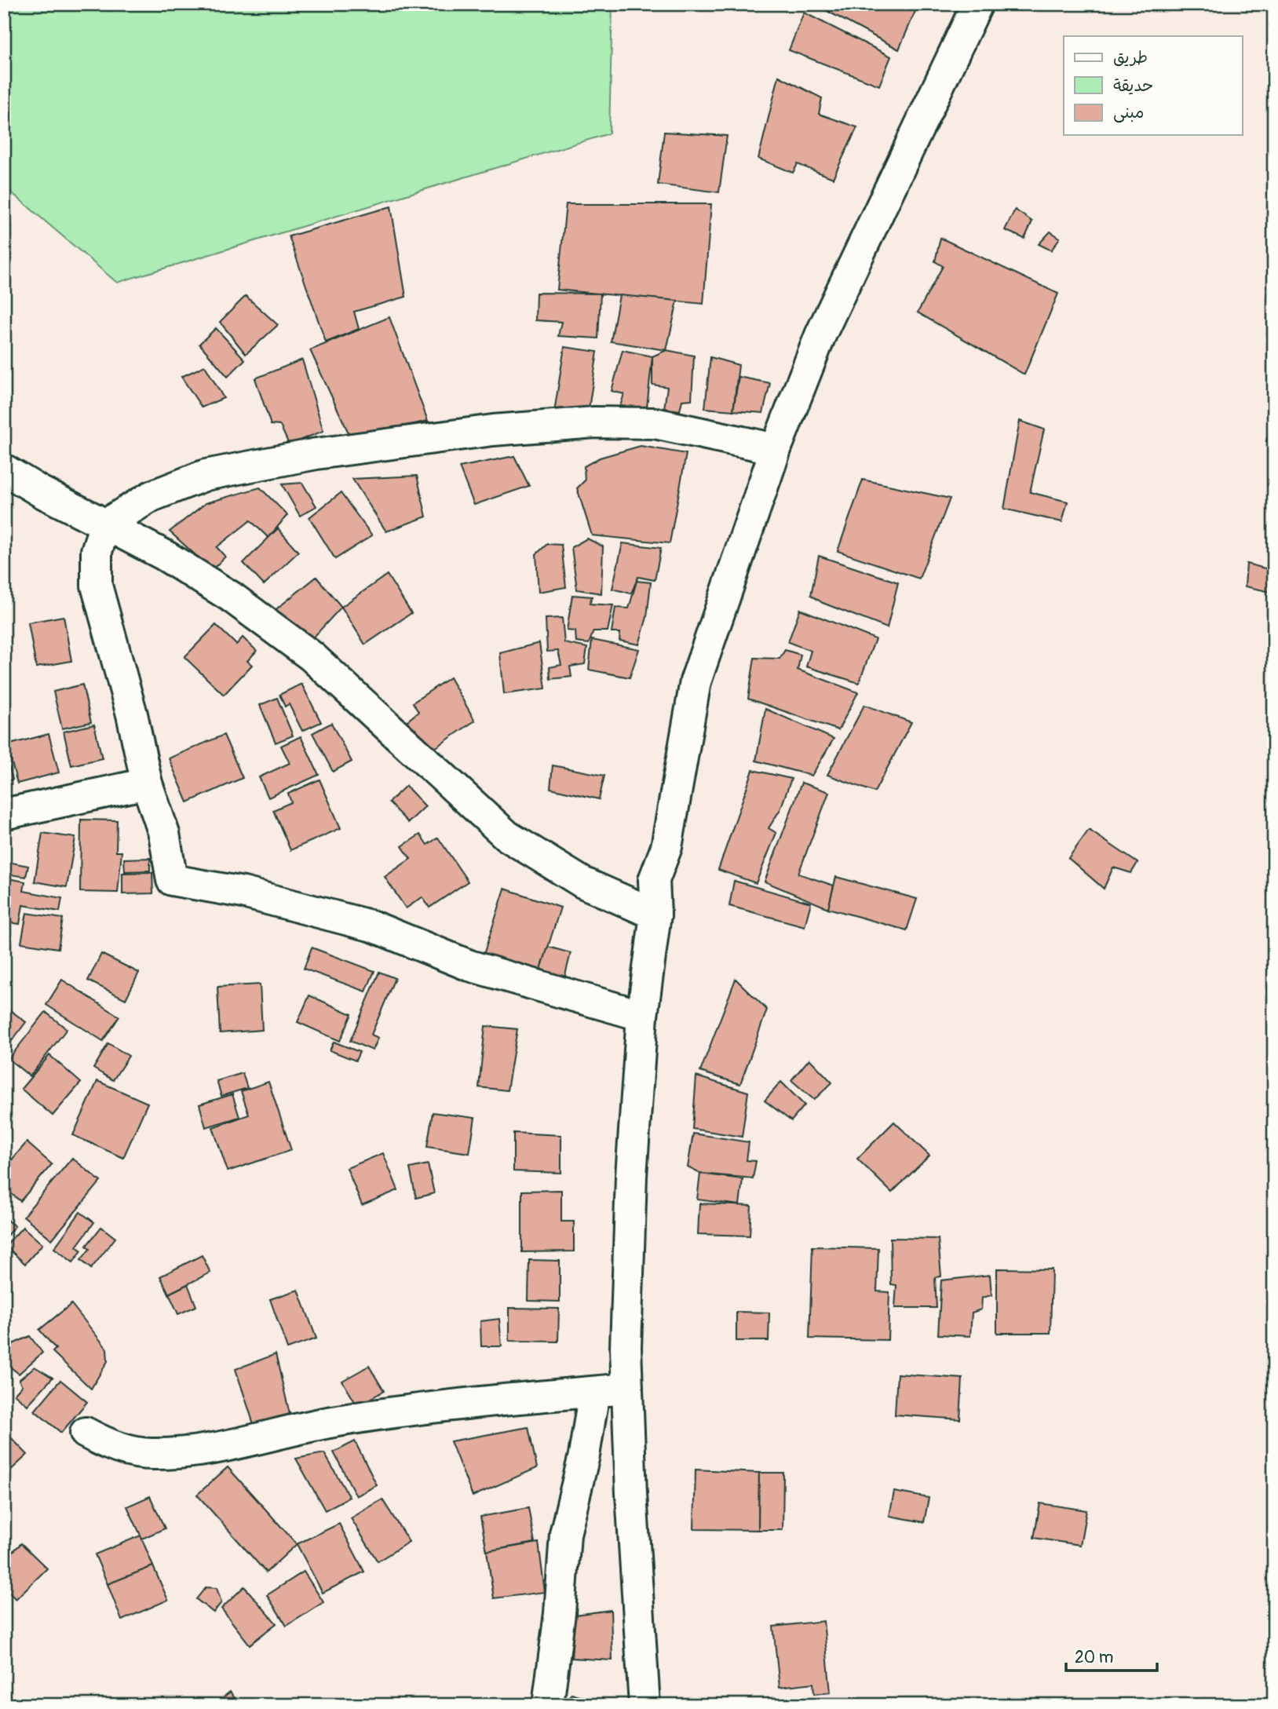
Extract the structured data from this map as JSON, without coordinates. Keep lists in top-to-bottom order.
{
  "legend": ["طريق", "حديقة", "مبنى"],
  "scale_bar": "20 m"
}
